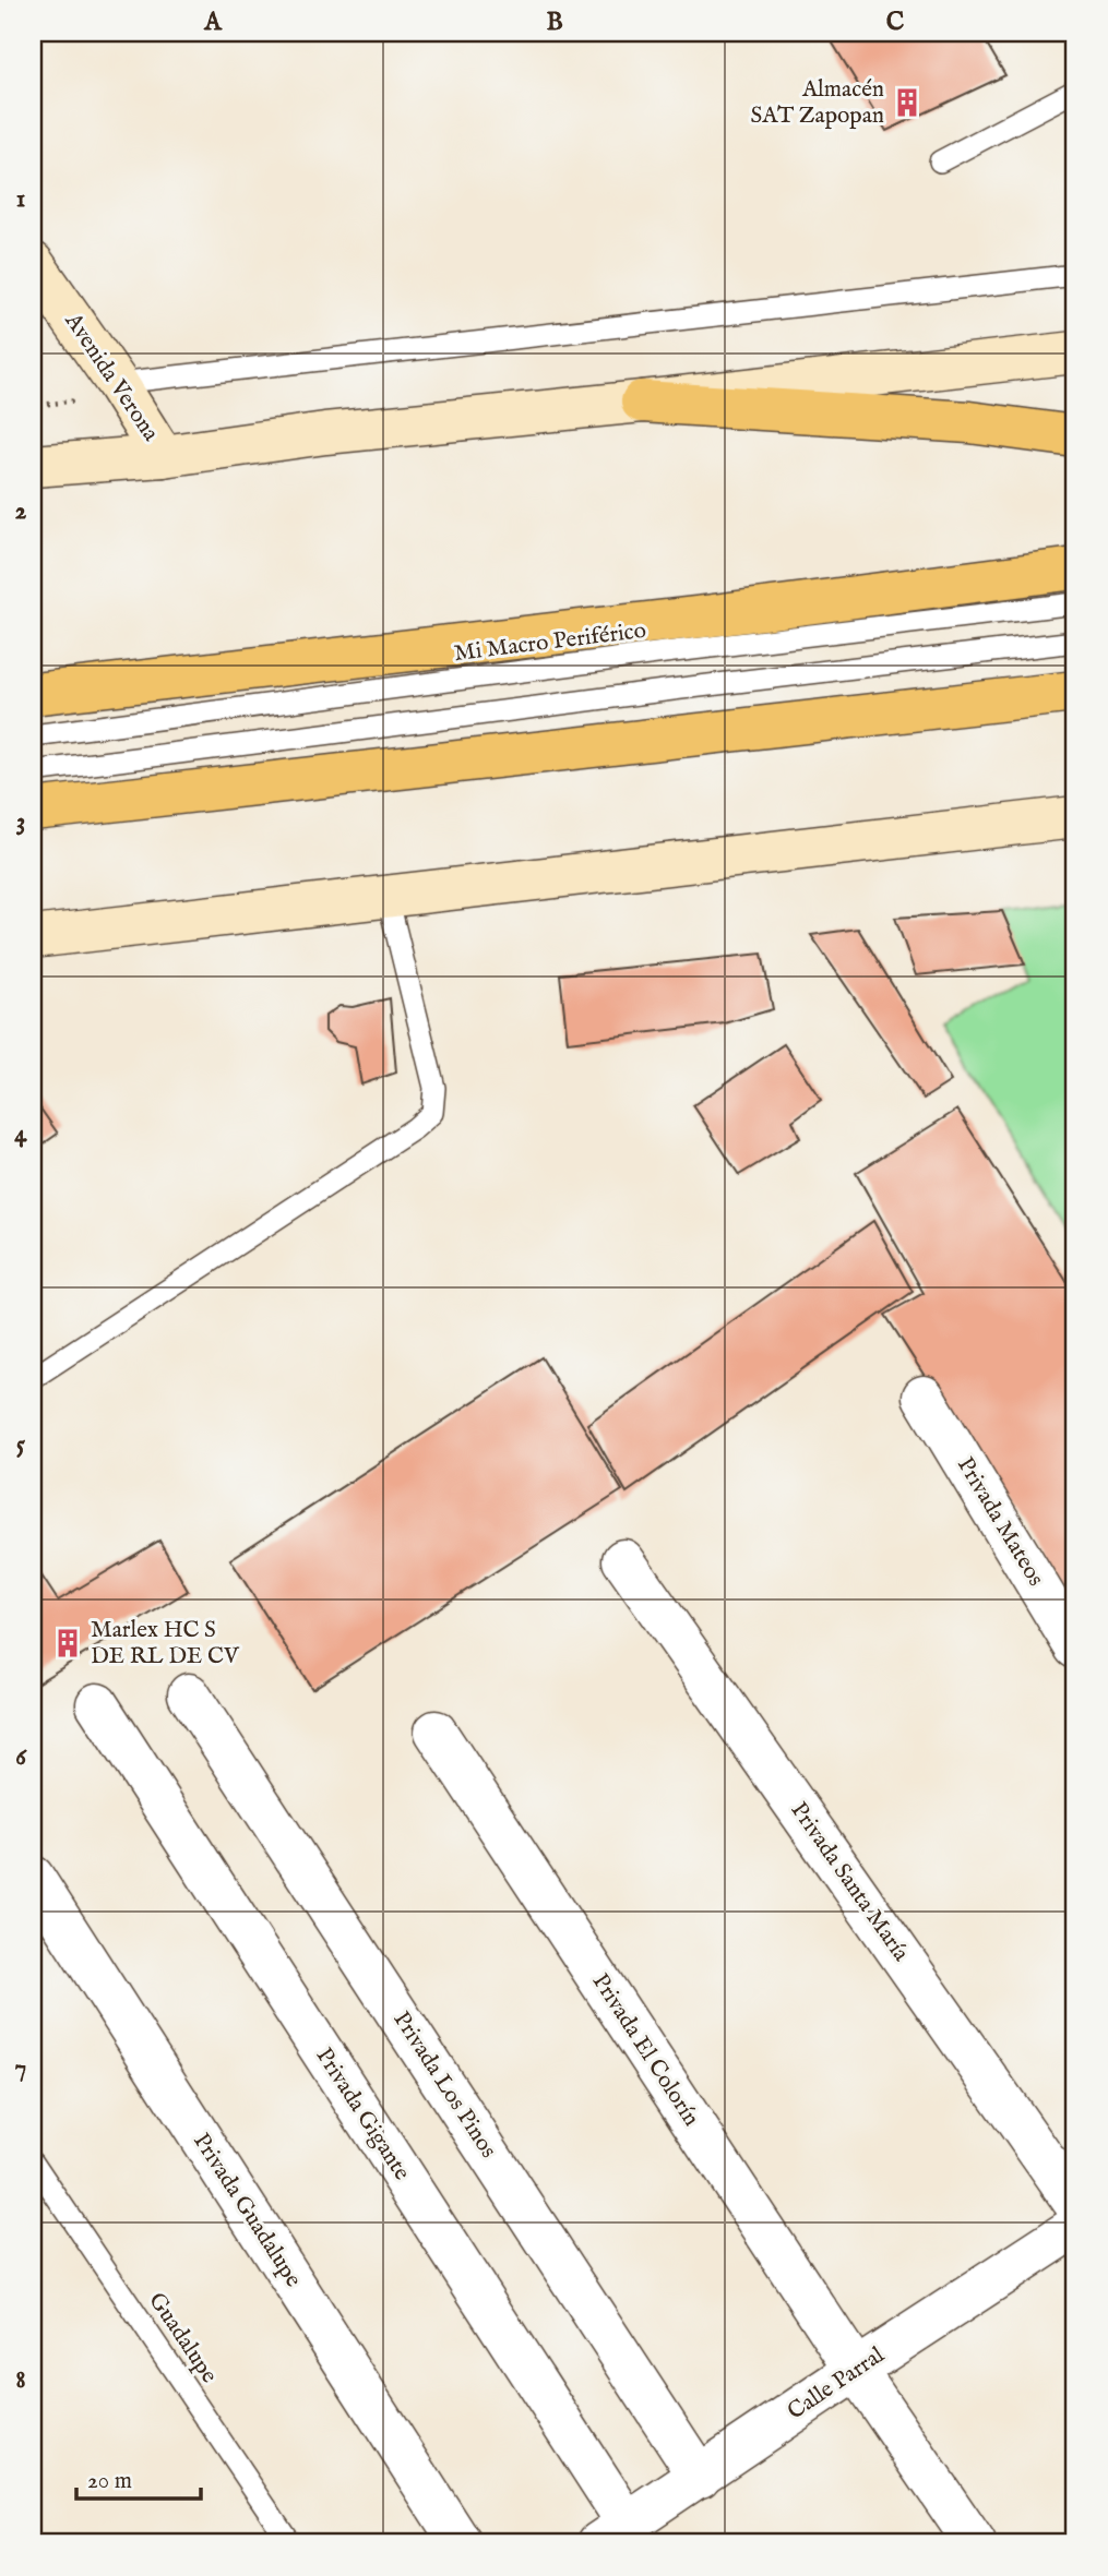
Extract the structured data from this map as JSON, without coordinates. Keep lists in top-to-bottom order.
{
  "streets": {
    "main road": ["Avenida Verona"],
    "street": [
      "Privada Mateos",
      "Privada Santa María",
      "Privada El Colorín",
      "Privada Los Pinos",
      "Privada Gigante",
      "Privada Guadalupe",
      "Calle Parral"
    ],
    "lane": ["Mi Macro Periférico", "Guadalupe"]
  },
  "crossings": [
    ["Privada El Colorín", "Calle Parral"],
    ["Privada Los Pinos", "Calle Parral"],
    ["Privada Gigante", "Calle Parral"]
  ],
  "places": {
    "building": ["Almacén SAT Zapopan", "Marlex HC S DE RL DE CV"]
  },
  "scale_bar": "20 m",
  "grid": {
    "columns": ["A", "B", "C"],
    "rows": [
      "1",
      "2",
      "3",
      "4",
      "5",
      "6",
      "7",
      "8"
    ]
  }
}
